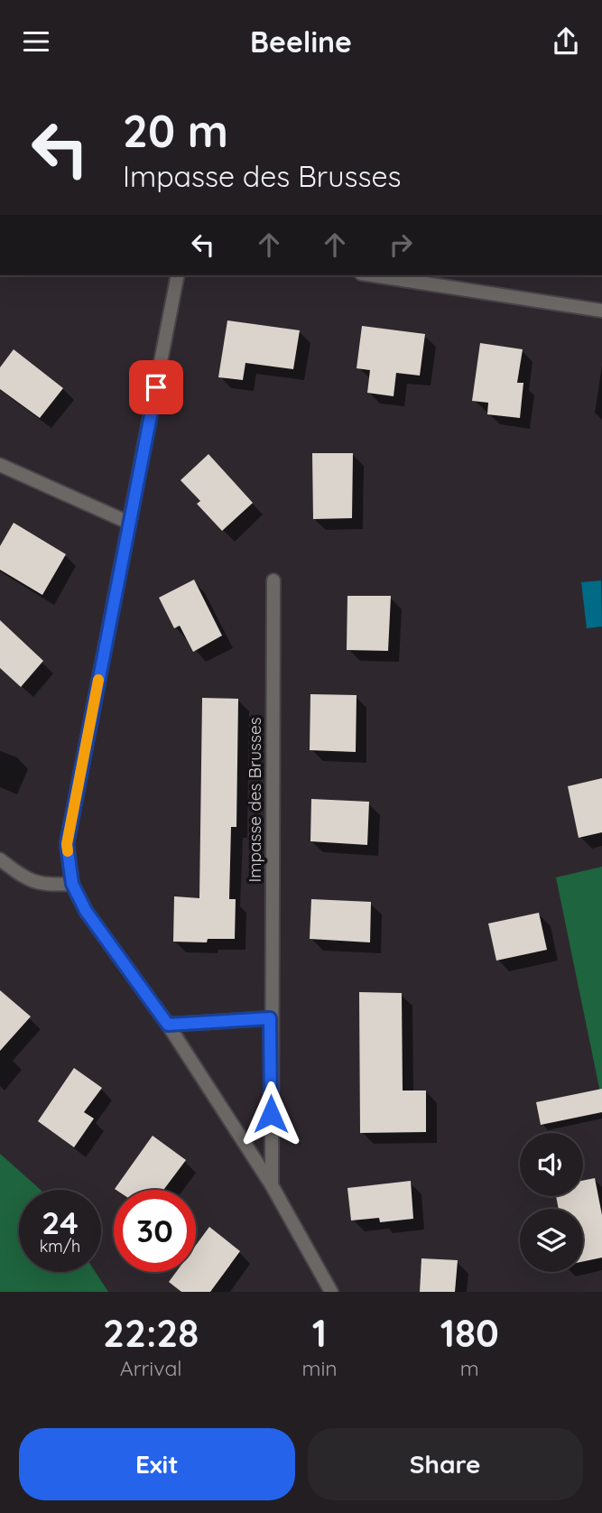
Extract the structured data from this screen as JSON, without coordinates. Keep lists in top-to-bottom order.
{
  "streets": {
    "street": ["Impasse des Brusses"]
  },
  "page": {
    "header": "Beeline",
    "turn": ["20 m", "Impasse des Brusses"],
    "speed": "24 km/h",
    "limit": "30",
    "eta": [
      "22:28",
      "Arrival",
      "1",
      "min",
      "180",
      "m"
    ],
    "buttons": ["Exit", "Share"]
  }
}
